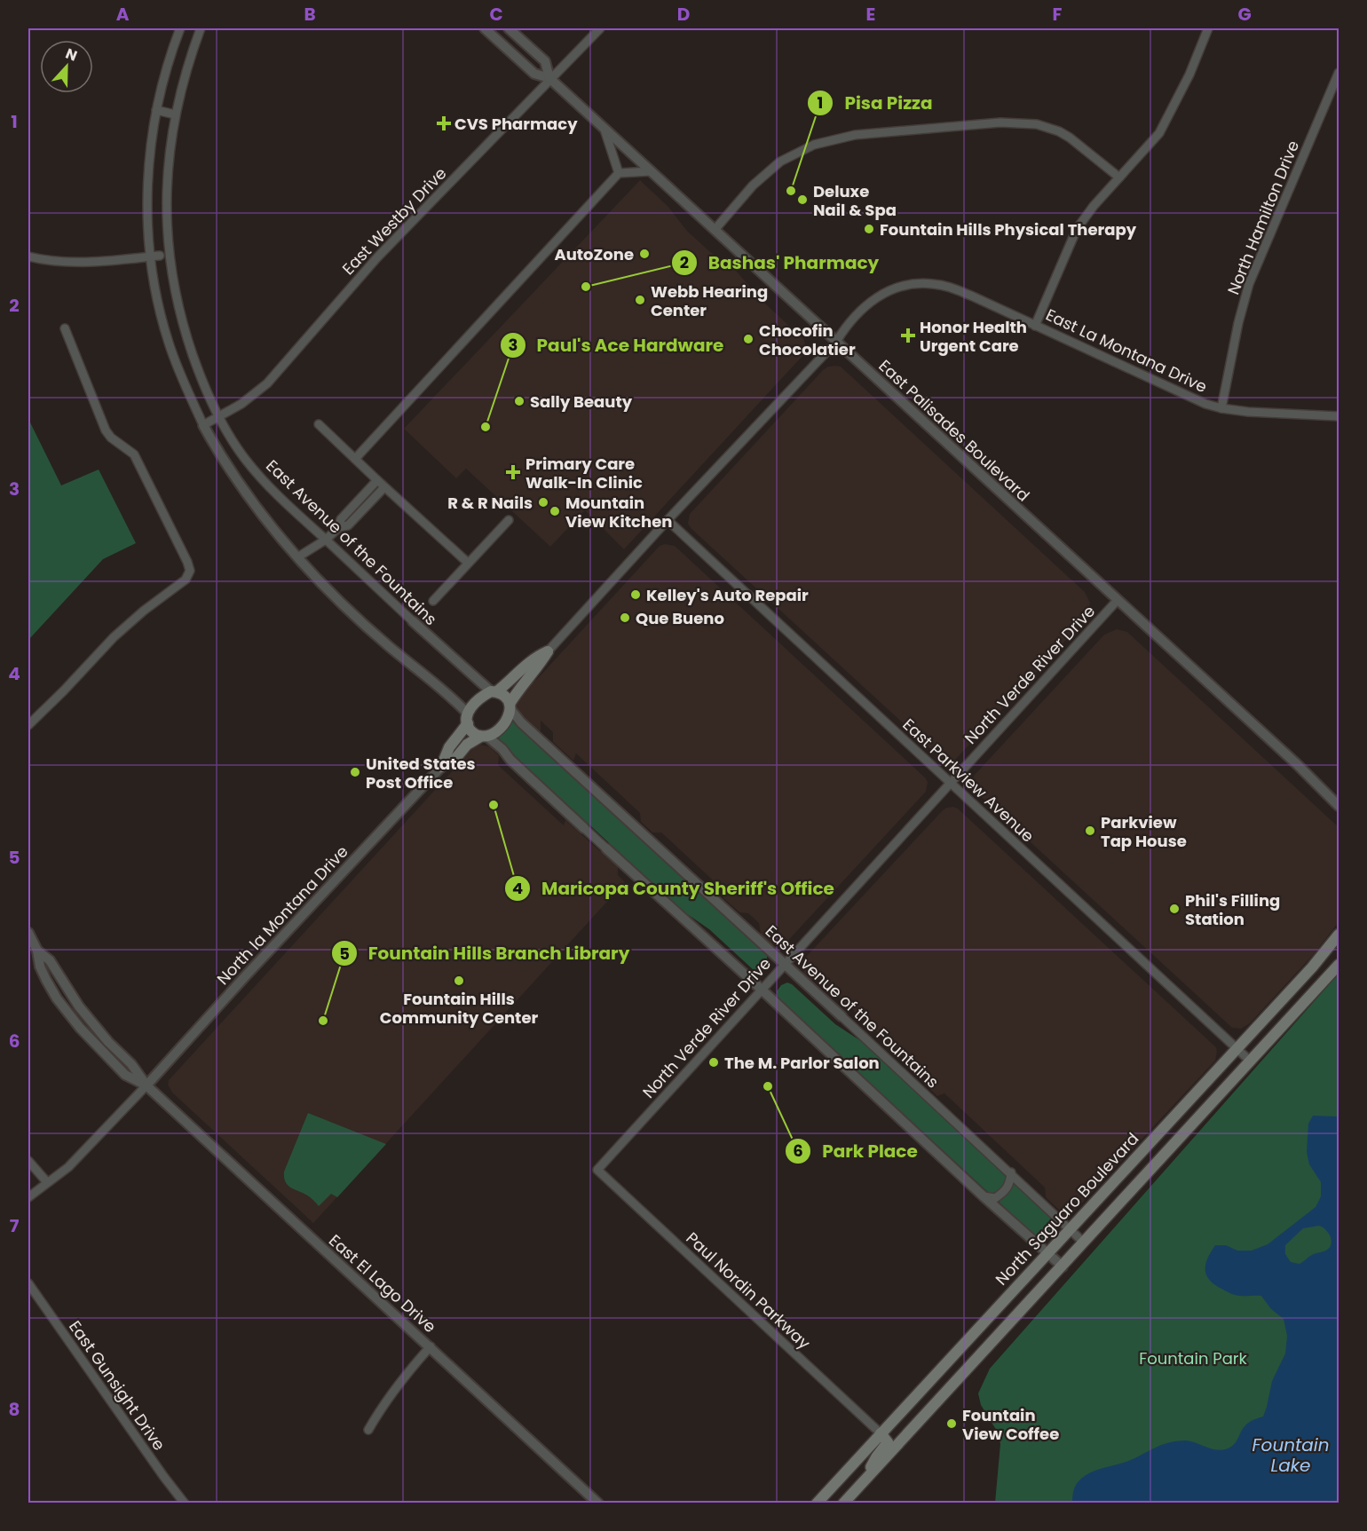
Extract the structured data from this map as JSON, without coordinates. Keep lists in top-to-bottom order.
{
  "streets": {
    "main road": ["North Saguaro Boulevard"],
    "street": [
      "North Hamilton Drive",
      "East Westby Drive",
      "East La Montana Drive",
      "East Palisades Boulevard",
      "East Avenue of the Fountains",
      "North Verde River Drive",
      "East Parkview Avenue",
      "North la Montana Drive",
      "East El Lago Drive",
      "Paul Nordin Parkway",
      "East Gunsight Drive"
    ]
  },
  "crossings": [
    ["North Hamilton Drive", "East La Montana Drive"],
    ["East Westby Drive", "East Palisades Boulevard"],
    ["East Westby Drive", "East Avenue of the Fountains"],
    ["East La Montana Drive", "East Palisades Boulevard"],
    ["East Palisades Boulevard", "North Verde River Drive"],
    ["East Avenue of the Fountains", "North Verde River Drive"],
    ["East Avenue of the Fountains", "North Saguaro Boulevard"],
    ["North Verde River Drive", "East Parkview Avenue"],
    ["North Verde River Drive", "Paul Nordin Parkway"],
    ["East Parkview Avenue", "North Saguaro Boulevard"],
    ["North la Montana Drive", "East El Lago Drive"],
    ["North Saguaro Boulevard", "Paul Nordin Parkway"]
  ],
  "water": ["Fountain Lake"],
  "parks": ["Fountain Park"],
  "places": {
    "health": ["CVS Pharmacy", "Honor Health Urgent Care", "Primary Care Walk-In Clinic"],
    "other": [
      "Pisa Pizza",
      "Deluxe Nail & Spa",
      "Fountain Hills Physical Therapy",
      "AutoZone",
      "Bashas' Pharmacy",
      "Webb Hearing Center",
      "Chocofin Chocolatier",
      "Sally Beauty",
      "Paul's Ace Hardware",
      "R & R Nails",
      "Mountain View Kitchen",
      "Kelley's Auto Repair",
      "Que Bueno",
      "United States Post Office",
      "Maricopa County Sheriff's Office",
      "Parkview Tap House",
      "Phil's Filling Station",
      "Fountain Hills Community Center",
      "Fountain Hills Branch Library",
      "The M. Parlor Salon",
      "Park Place",
      "Fountain View Coffee"
    ]
  },
  "north": "top",
  "grid": {
    "columns": [
      "A",
      "B",
      "C",
      "D",
      "E",
      "F",
      "G"
    ],
    "rows": [
      "1",
      "2",
      "3",
      "4",
      "5",
      "6",
      "7",
      "8"
    ]
  }
}
